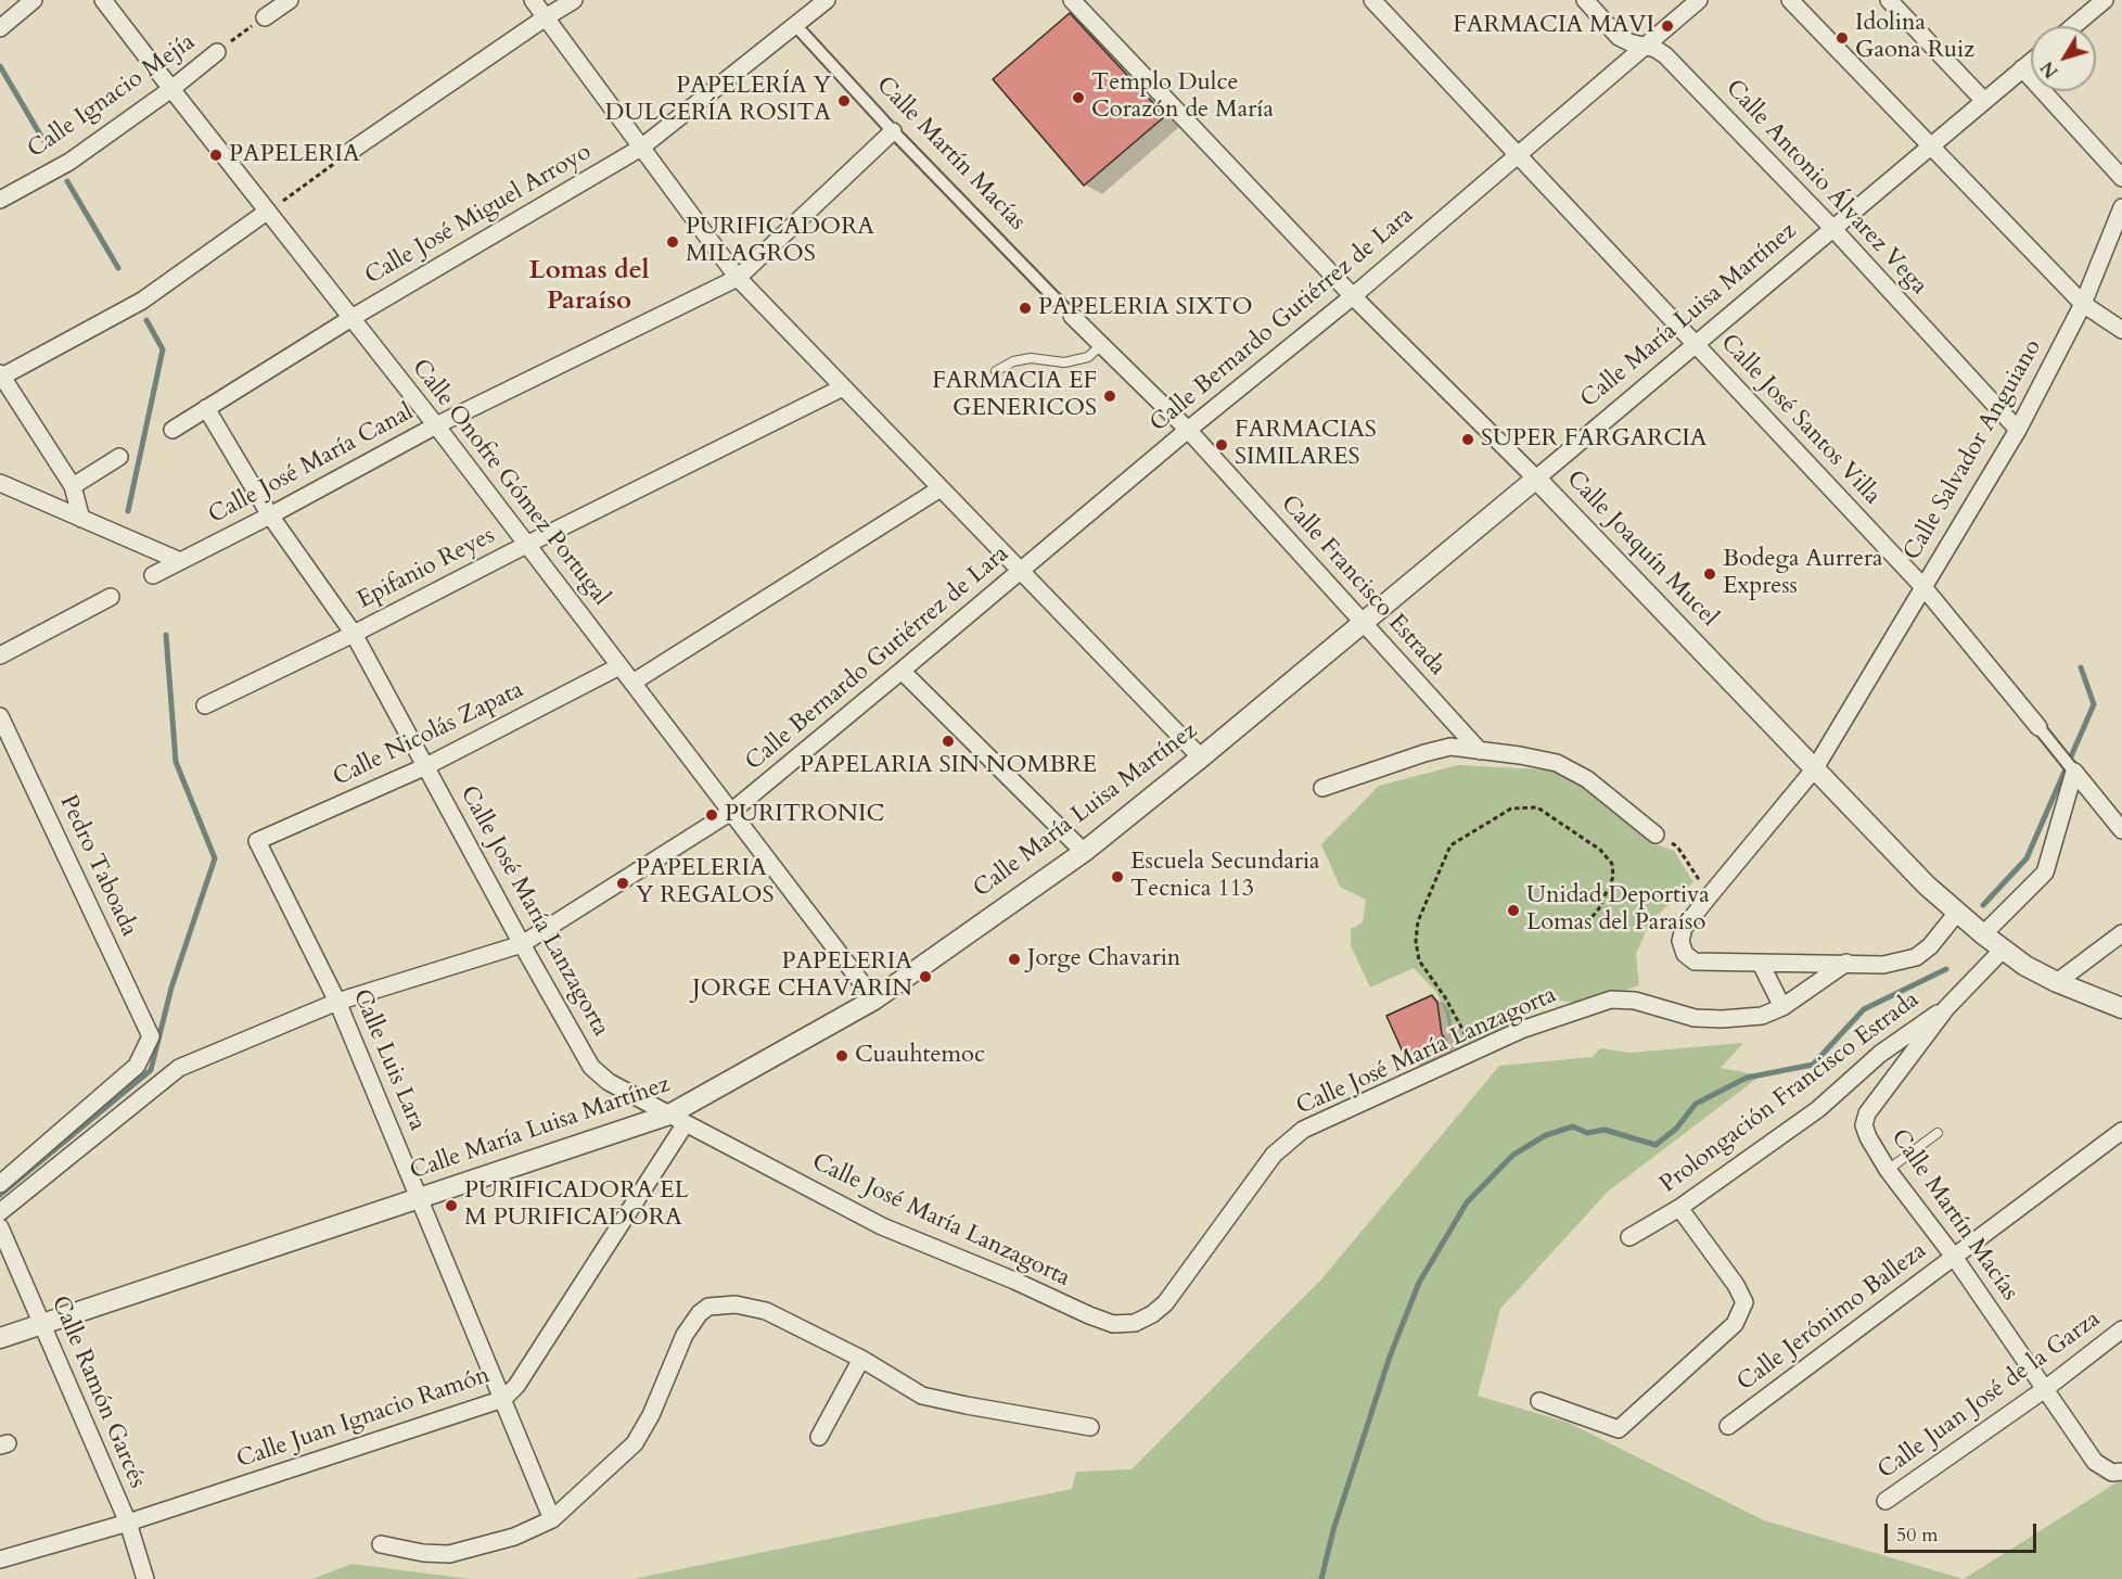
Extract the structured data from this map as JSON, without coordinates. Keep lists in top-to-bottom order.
{
  "streets": {
    "street": [
      "Calle Ignacio Mejía",
      "Calle Martín Macías",
      "Calle Antonio Álvarez Vega",
      "Calle José Miguel Arroyo",
      "Calle María Luisa Martínez",
      "Calle Bernardo Gutiérrez de Lara",
      "Calle José Santos Villa",
      "Calle Salvador Anguiano",
      "Calle José María Canal",
      "Calle Onofre Gómez Portugal",
      "Calle Joaquín Mucel",
      "Epifanio Reyes",
      "Calle Francisco Estrada",
      "Calle Nicolás Zapata",
      "Pedro Taboada",
      "Calle José María Lanzagorta",
      "Calle Luis Lara",
      "Prolongación Francisco Estrada",
      "Calle Jerónimo Balleza",
      "Calle Ramón Garcés",
      "Calle Juan José de la Garza",
      "Calle Juan Ignacio Ramón"
    ]
  },
  "crossings": [
    ["Calle Ignacio Mejía", "Calle Onofre Gómez Portugal"],
    ["Calle Martín Macías", "Calle José Miguel Arroyo"],
    ["Calle Martín Macías", "Calle José María Canal"],
    ["Calle Martín Macías", "Calle Joaquín Mucel"],
    ["Calle Martín Macías", "Calle Francisco Estrada"],
    ["Calle Martín Macías", "Prolongación Francisco Estrada"],
    ["Calle Martín Macías", "Calle Jerónimo Balleza"],
    ["Calle Martín Macías", "Calle Juan José de la Garza"],
    ["Calle Antonio Álvarez Vega", "Calle María Luisa Martínez"],
    ["Calle Antonio Álvarez Vega", "Calle Bernardo Gutiérrez de Lara"],
    ["Calle Antonio Álvarez Vega", "Calle Salvador Anguiano"],
    ["Calle José Miguel Arroyo", "Calle Onofre Gómez Portugal"],
    ["Calle José Miguel Arroyo", "Calle José María Lanzagorta"],
    ["Calle María Luisa Martínez", "Calle José Santos Villa"],
    ["Calle María Luisa Martínez", "Calle Onofre Gómez Portugal"],
    ["Calle María Luisa Martínez", "Calle Joaquín Mucel"],
    ["Calle María Luisa Martínez", "Calle Francisco Estrada"],
    ["Calle María Luisa Martínez", "Calle José María Lanzagorta"],
    ["Calle María Luisa Martínez", "Calle Luis Lara"],
    ["Calle María Luisa Martínez", "Calle Ramón Garcés"],
    ["Calle María Luisa Martínez", "Calle Juan Ignacio Ramón"],
    ["Calle Bernardo Gutiérrez de Lara", "Calle José Santos Villa"],
    ["Calle Bernardo Gutiérrez de Lara", "Calle Onofre Gómez Portugal"],
    ["Calle Bernardo Gutiérrez de Lara", "Calle Joaquín Mucel"],
    ["Calle Bernardo Gutiérrez de Lara", "Calle Francisco Estrada"],
    ["Calle Bernardo Gutiérrez de Lara", "Calle José María Lanzagorta"],
    ["Calle Bernardo Gutiérrez de Lara", "Calle Luis Lara"],
    ["Calle José Santos Villa", "Calle Salvador Anguiano"],
    ["Calle Salvador Anguiano", "Calle Joaquín Mucel"],
    ["Calle José María Canal", "Calle Onofre Gómez Portugal"],
    ["Calle José María Canal", "Calle José María Lanzagorta"],
    ["Calle Onofre Gómez Portugal", "Epifanio Reyes"],
    ["Calle Onofre Gómez Portugal", "Calle Nicolás Zapata"],
    ["Epifanio Reyes", "Calle José María Lanzagorta"],
    ["Calle Nicolás Zapata", "Calle José María Lanzagorta"],
    ["Calle Nicolás Zapata", "Calle Luis Lara"],
    ["Calle José María Lanzagorta", "Calle Juan Ignacio Ramón"],
    ["Calle Luis Lara", "Calle Juan Ignacio Ramón"],
    ["Calle Ramón Garcés", "Calle Juan Ignacio Ramón"]
  ],
  "districts": ["Lomas del Paraíso"],
  "places": [
    "FARMACIA MAVI",
    "Idolina Gaona Ruiz",
    "Templo Dulce Corazón de María",
    "PAPELERÍA Y DULCERÍA ROSITA",
    "PAPELERIA",
    "PURIFICADORA MILAGROS",
    "PAPELERIA SIXTO",
    "FARMACIA EF GENERICOS",
    "SUPER FARGARCIA",
    "FARMACIAS SIMILARES",
    "Bodega Aurrera Express",
    "PAPELARIA SIN NOMBRE",
    "PURITRONIC",
    "Escuela Secundaria Tecnica 113",
    "PAPELERIA Y REGALOS",
    "Unidad Deportiva Lomas del Paraíso",
    "Jorge Chavarin",
    "PAPELERIA JORGE CHAVARIN",
    "Cuauhtemoc",
    "PURIFICADORA EL M PURIFICADORA"
  ],
  "scale_bar": "50 m",
  "north": "bottom left"
}
